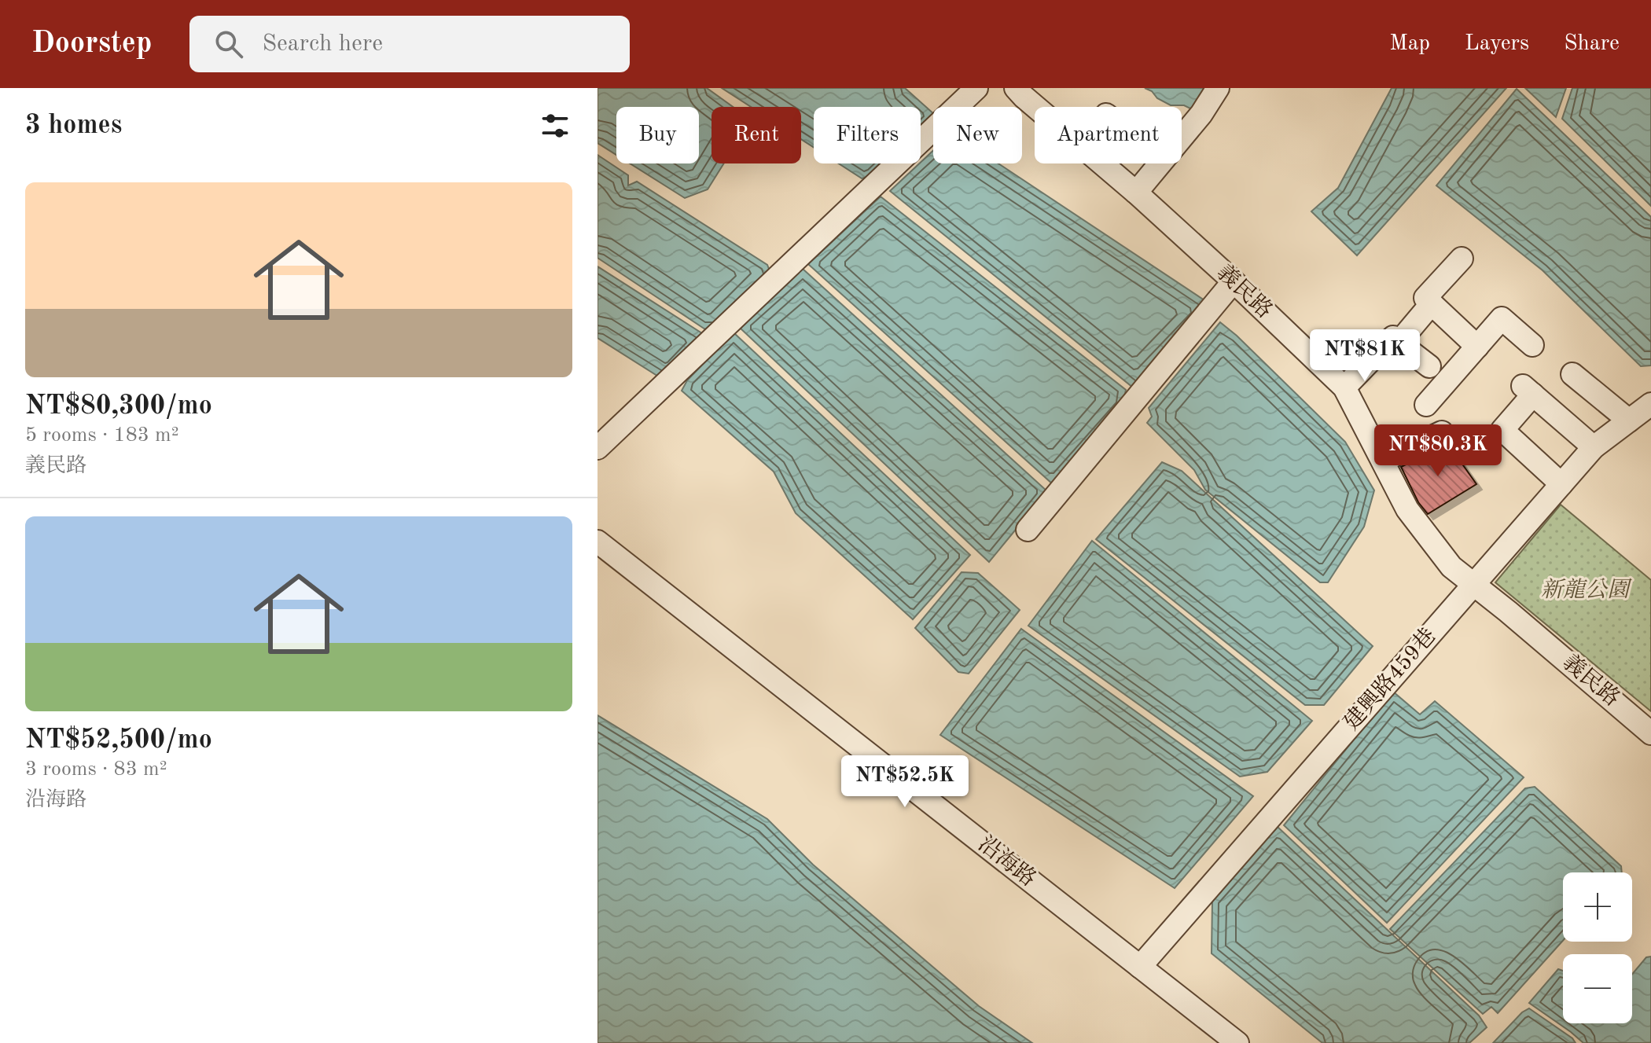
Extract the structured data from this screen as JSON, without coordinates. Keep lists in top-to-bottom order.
{
  "streets": {
    "street": ["義民路", "建興路459巷", "沿海路"]
  },
  "crossings": [
    ["義民路", "建興路459巷"],
    ["建興路459巷", "沿海路"]
  ],
  "parks": ["新龍公園"],
  "page": {
    "header": "Doorstep",
    "search": "Search here",
    "nav": ["Map", "Layers", "Share"],
    "heading": "3 homes",
    "chip": [
      "Buy",
      "Rent",
      "Filters",
      "New",
      "Apartment"
    ],
    "list": [
      {
        "name": "NT$80,300/mo",
        "note": "5 rooms · 183 m² · 義民路"
      },
      {
        "name": "NT$52,500/mo",
        "note": "3 rooms · 83 m² · 沿海路"
      }
    ],
    "price": ["NT$81K", "NT$80.3K", "NT$52.5K"],
    "map_buttons": ["+", "−"]
  }
}
